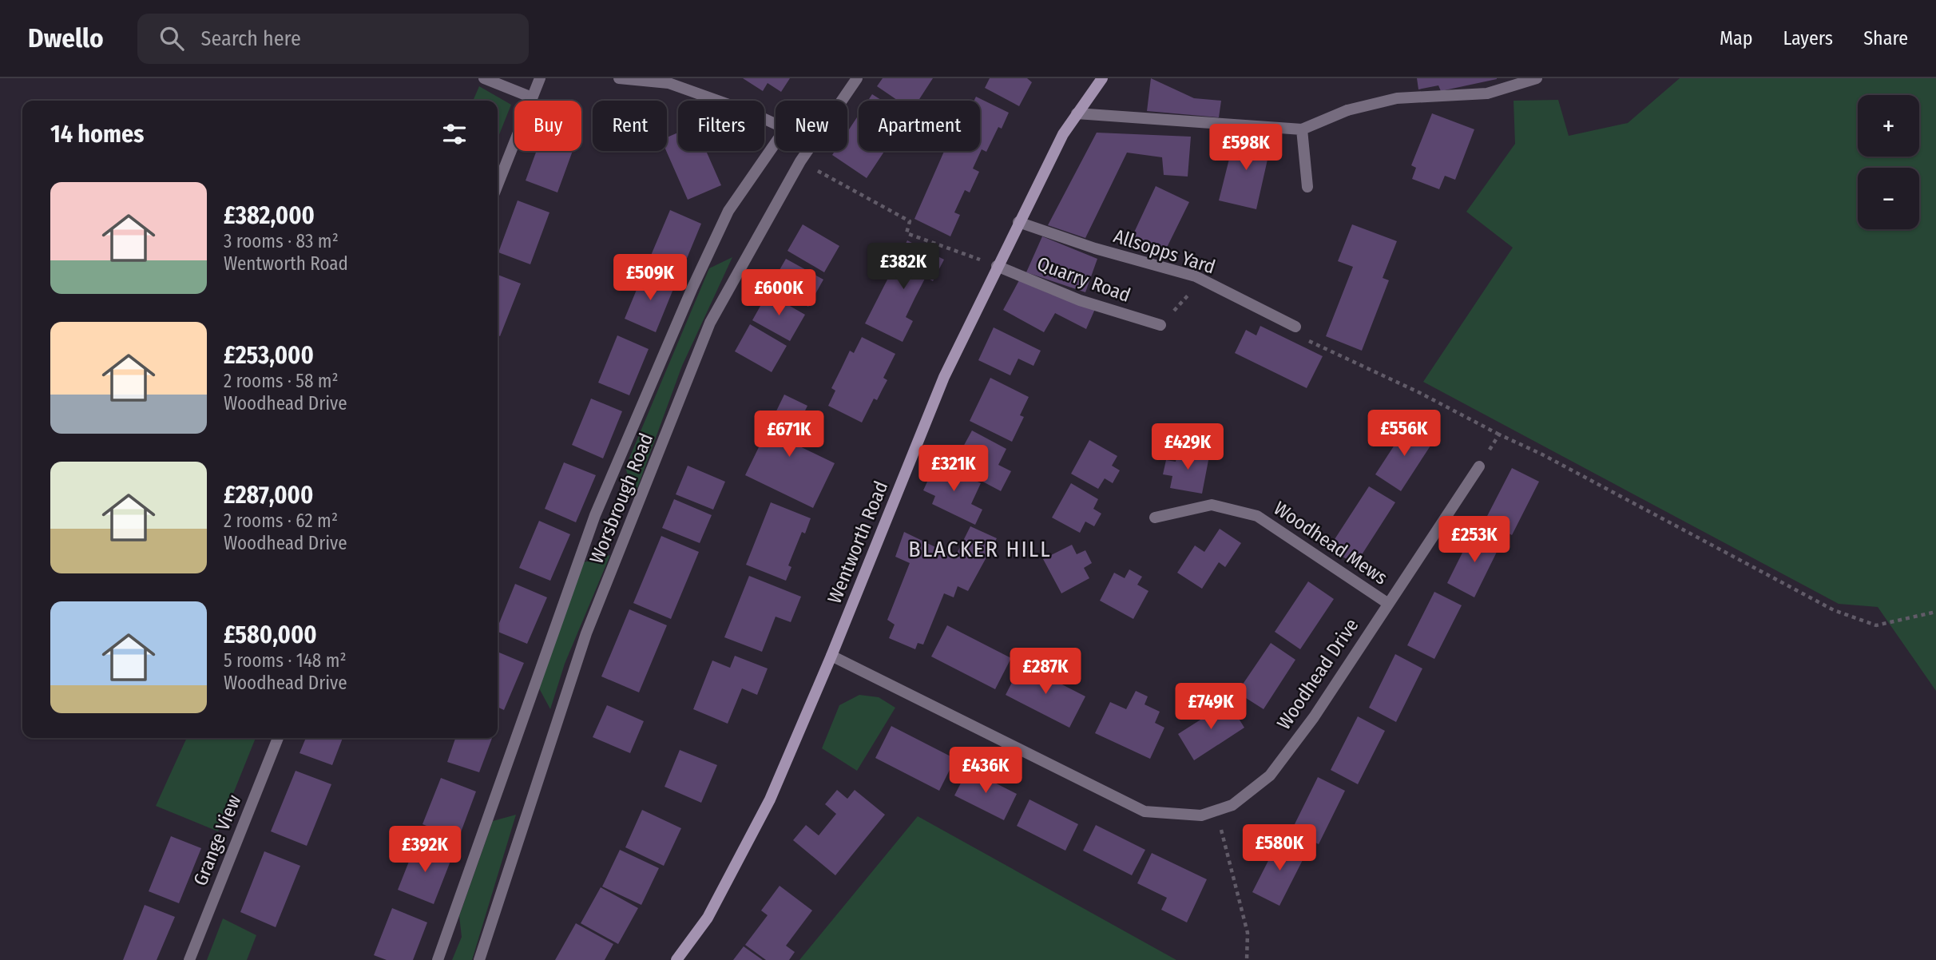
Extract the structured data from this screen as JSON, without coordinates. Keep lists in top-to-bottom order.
{
  "streets": {
    "street": [
      "Allsopps Yard",
      "Quarry Road",
      "Worsbrough Road",
      "Wentworth Road",
      "Woodhead Mews",
      "Woodhead Drive",
      "Grange View"
    ]
  },
  "crossings": [
    ["Allsopps Yard", "Wentworth Road"],
    ["Quarry Road", "Wentworth Road"],
    ["Wentworth Road", "Woodhead Drive"],
    ["Woodhead Mews", "Woodhead Drive"]
  ],
  "districts": ["BLACKER HILL"],
  "page": {
    "header": "Dwello",
    "search": "Search here",
    "nav": ["Map", "Layers", "Share"],
    "map_buttons": ["+", "−"],
    "chip": [
      "Buy",
      "Rent",
      "Filters",
      "New",
      "Apartment"
    ],
    "heading": "14 homes",
    "price": [
      "£598K",
      "£382K",
      "£509K",
      "£600K",
      "£556K",
      "£671K",
      "£429K",
      "£321K",
      "£253K",
      "£287K",
      "£749K",
      "£436K",
      "£580K",
      "£392K"
    ],
    "list": [
      {
        "name": "£382,000",
        "note": "3 rooms · 83 m² · Wentworth Road"
      },
      {
        "name": "£253,000",
        "note": "2 rooms · 58 m² · Woodhead Drive"
      },
      {
        "name": "£287,000",
        "note": "2 rooms · 62 m² · Woodhead Drive"
      },
      {
        "name": "£580,000",
        "note": "5 rooms · 148 m² · Woodhead Drive"
      }
    ]
  }
}
